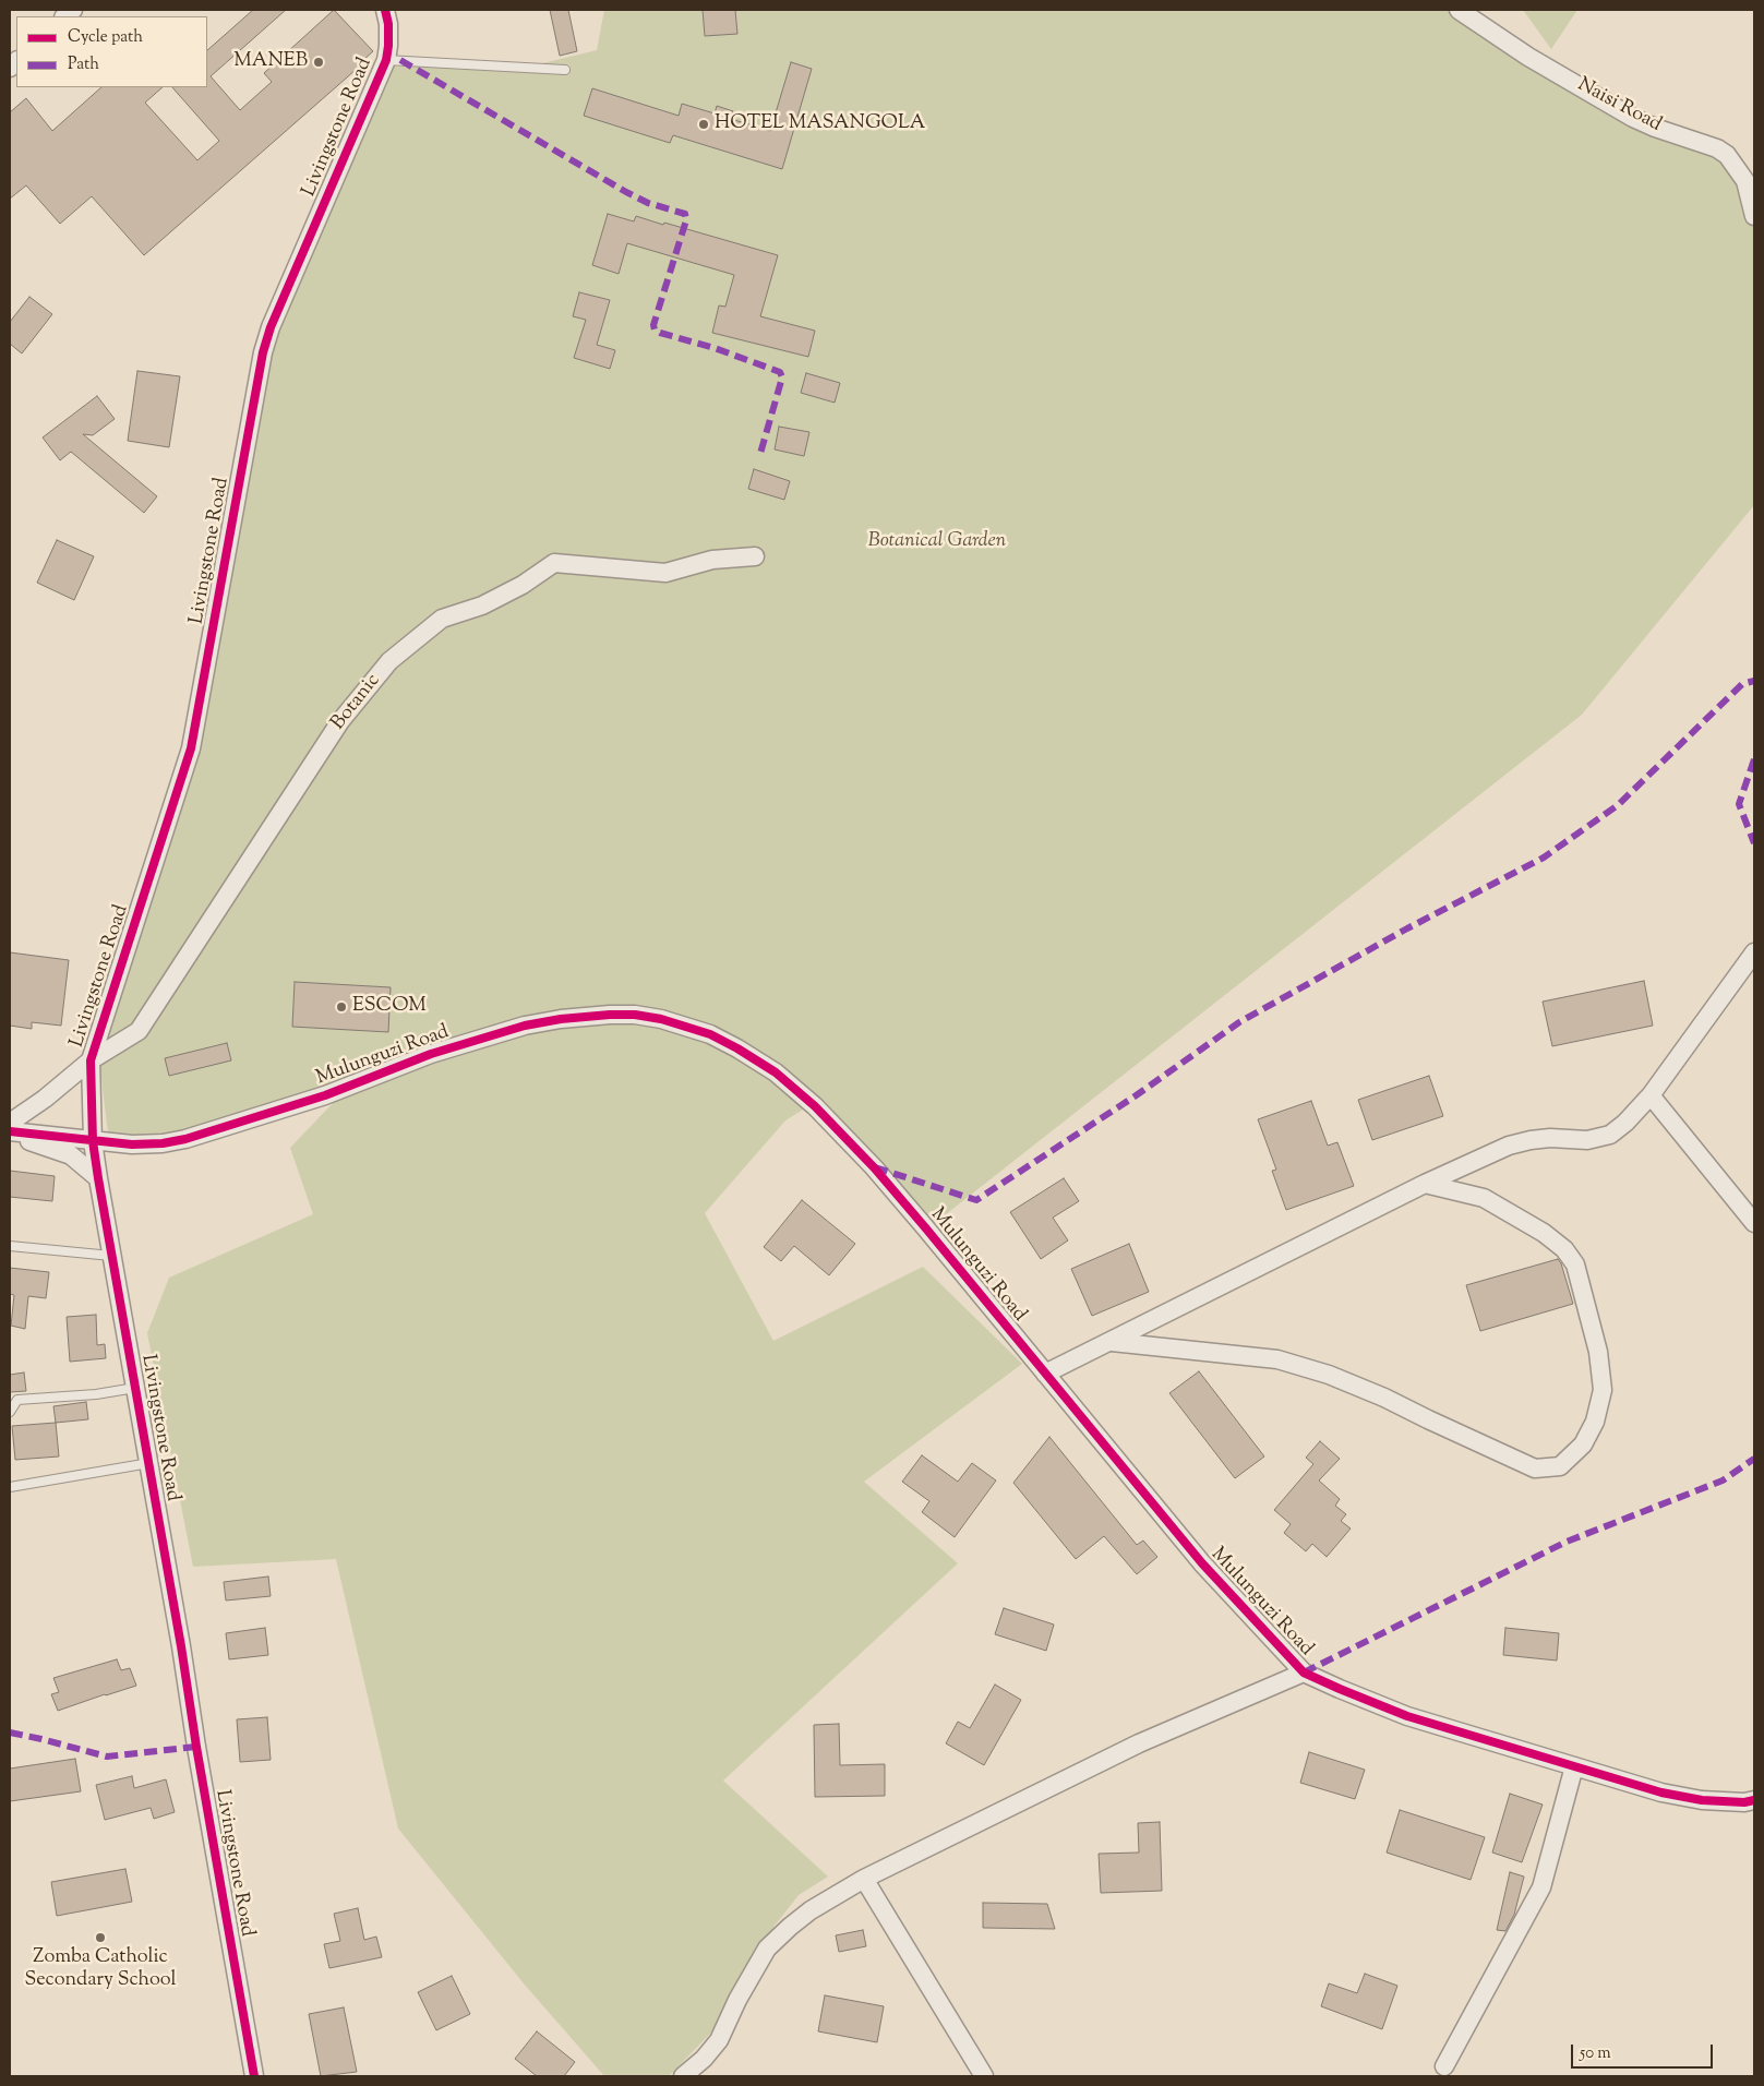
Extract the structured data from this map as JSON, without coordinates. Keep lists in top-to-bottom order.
{
  "streets": {
    "street": [
      "Naisi Road",
      "Livingstone Road",
      "Botanic",
      "Mulunguzi Road"
    ]
  },
  "crossings": [
    ["Livingstone Road", "Botanic"],
    ["Livingstone Road", "Mulunguzi Road"]
  ],
  "parks": ["Botanical Garden"],
  "places": [
    "MANEB",
    "HOTEL MASANGOLA",
    "ESCOM",
    "Zomba Catholic Secondary School"
  ],
  "legend": ["Cycle path", "Path"],
  "scale_bar": "50 m"
}
